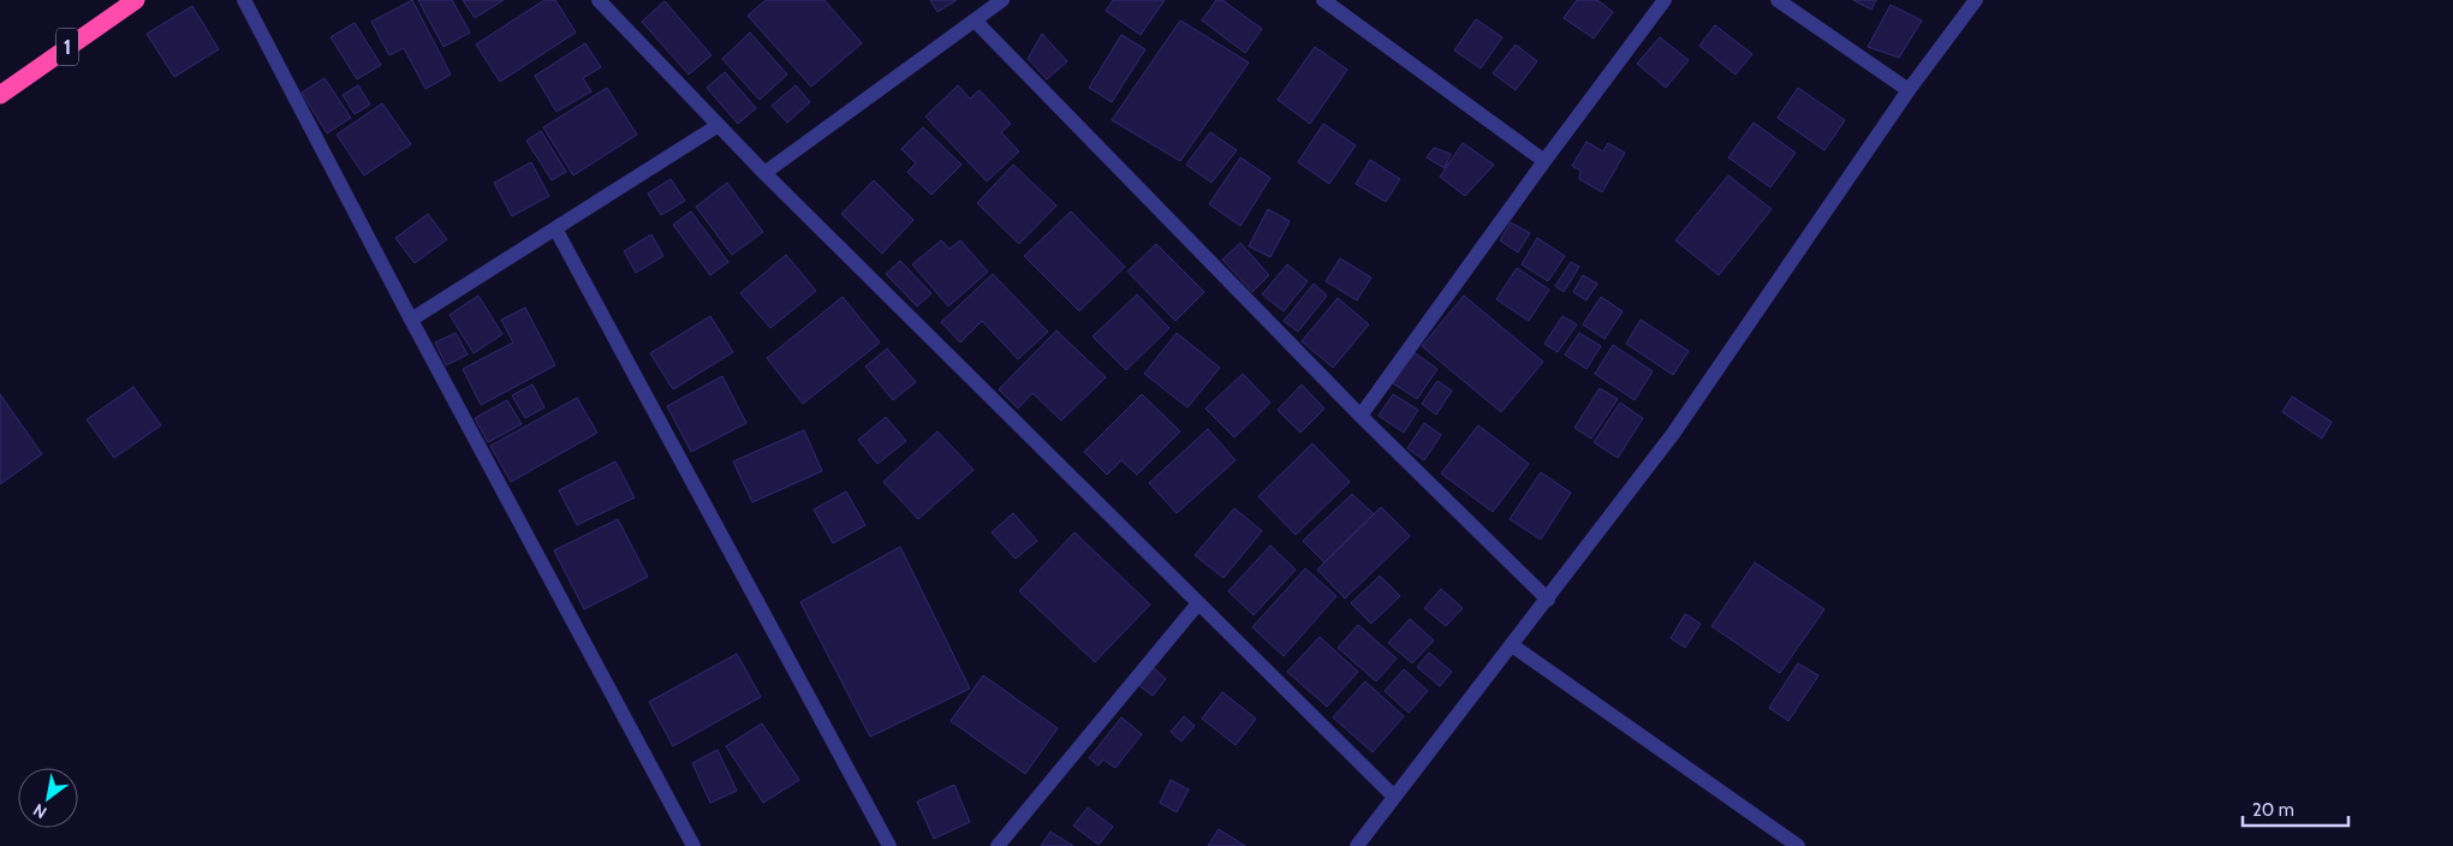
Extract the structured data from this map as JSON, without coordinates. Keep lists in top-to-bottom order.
{
  "streets": {
    "highway": ["1"]
  },
  "scale_bar": "20 m",
  "north": "bottom left"
}
